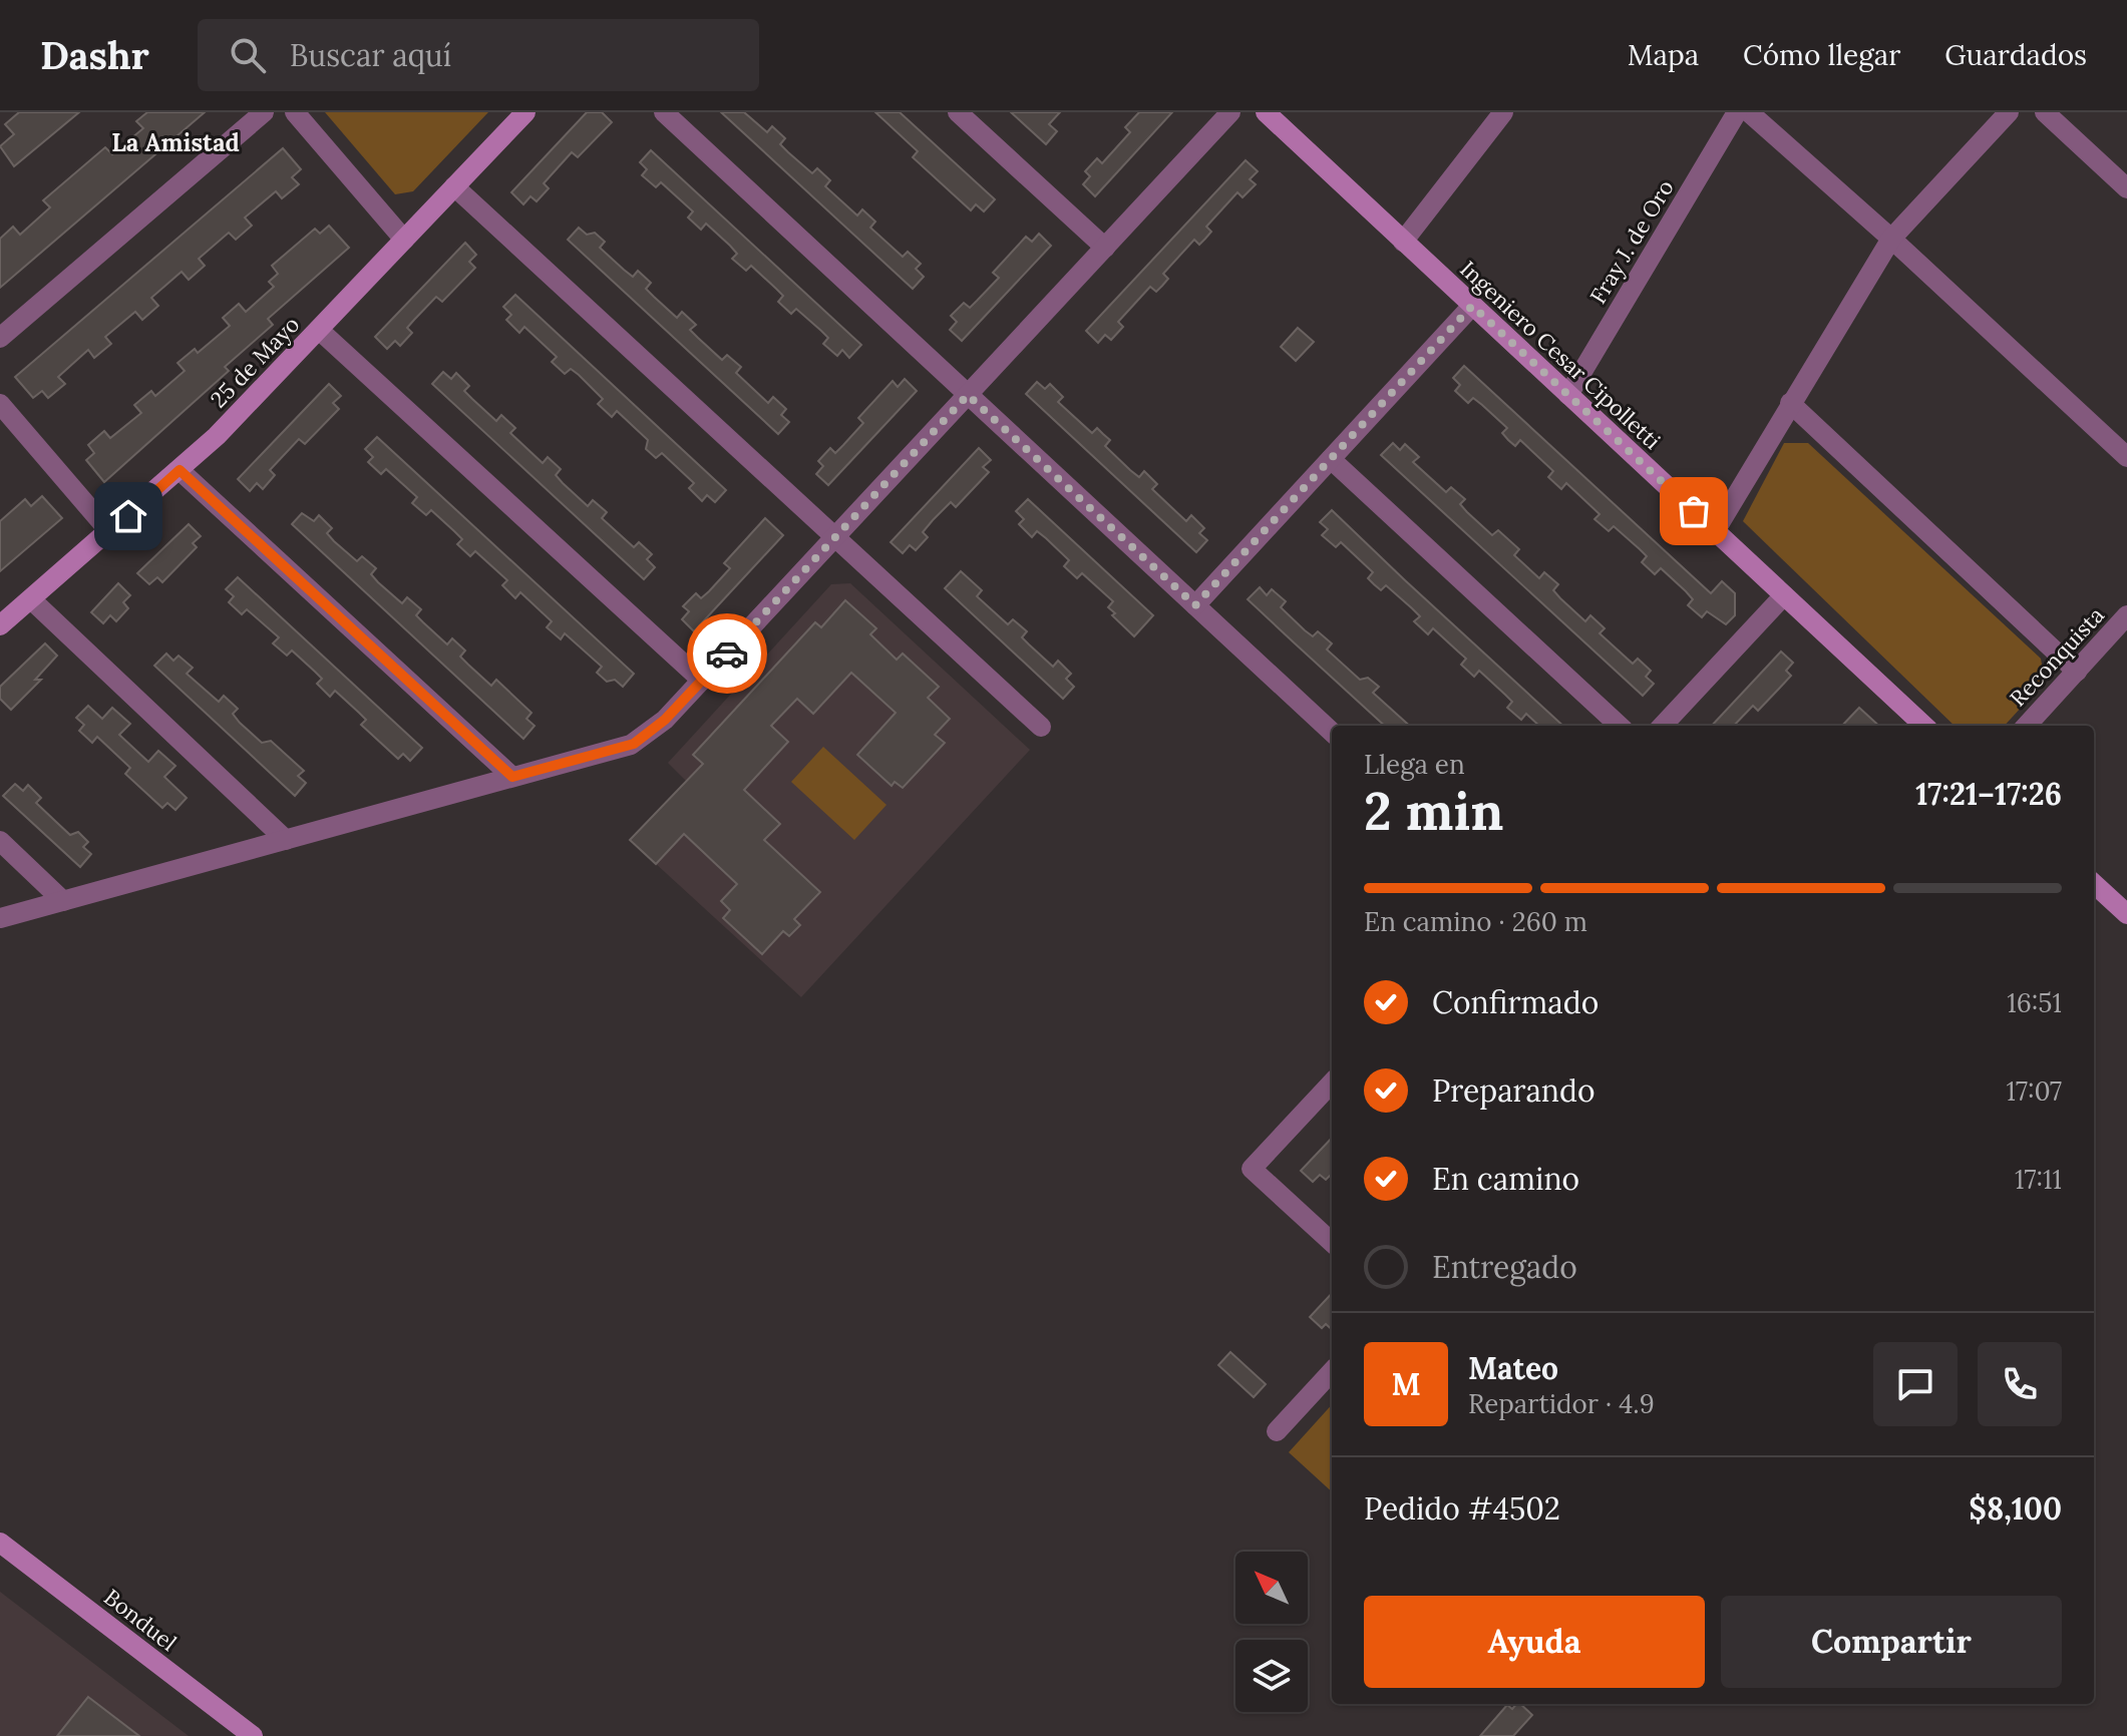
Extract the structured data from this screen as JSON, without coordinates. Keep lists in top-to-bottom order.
{
  "streets": {
    "street": [
      "Fray J. de Oro",
      "Ingeniero Cesar Cipolletti",
      "25 de Mayo",
      "Reconquista",
      "Bonduel"
    ]
  },
  "crossings": [
    ["Fray J. de Oro", "Ingeniero Cesar Cipolletti"]
  ],
  "districts": ["La Amistad"],
  "north": "top left",
  "page": {
    "header": "Dashr",
    "search": "Buscar aquí",
    "nav": ["Mapa", "Cómo llegar", "Guardados"],
    "heading": ["2 min", "Llega en", "17:21–17:26"],
    "panel": [
      "Mateo",
      "Repartidor · 4.9",
      "Pedido #4502",
      "$8,100"
    ],
    "bar": "En camino · 260 m",
    "list": [
      ["Confirmado", "16:51"],
      ["Preparando", "17:07"],
      ["En camino", "17:11"],
      "Entregado"
    ],
    "round": "M",
    "buttons": ["Ayuda", "Compartir"]
  }
}
